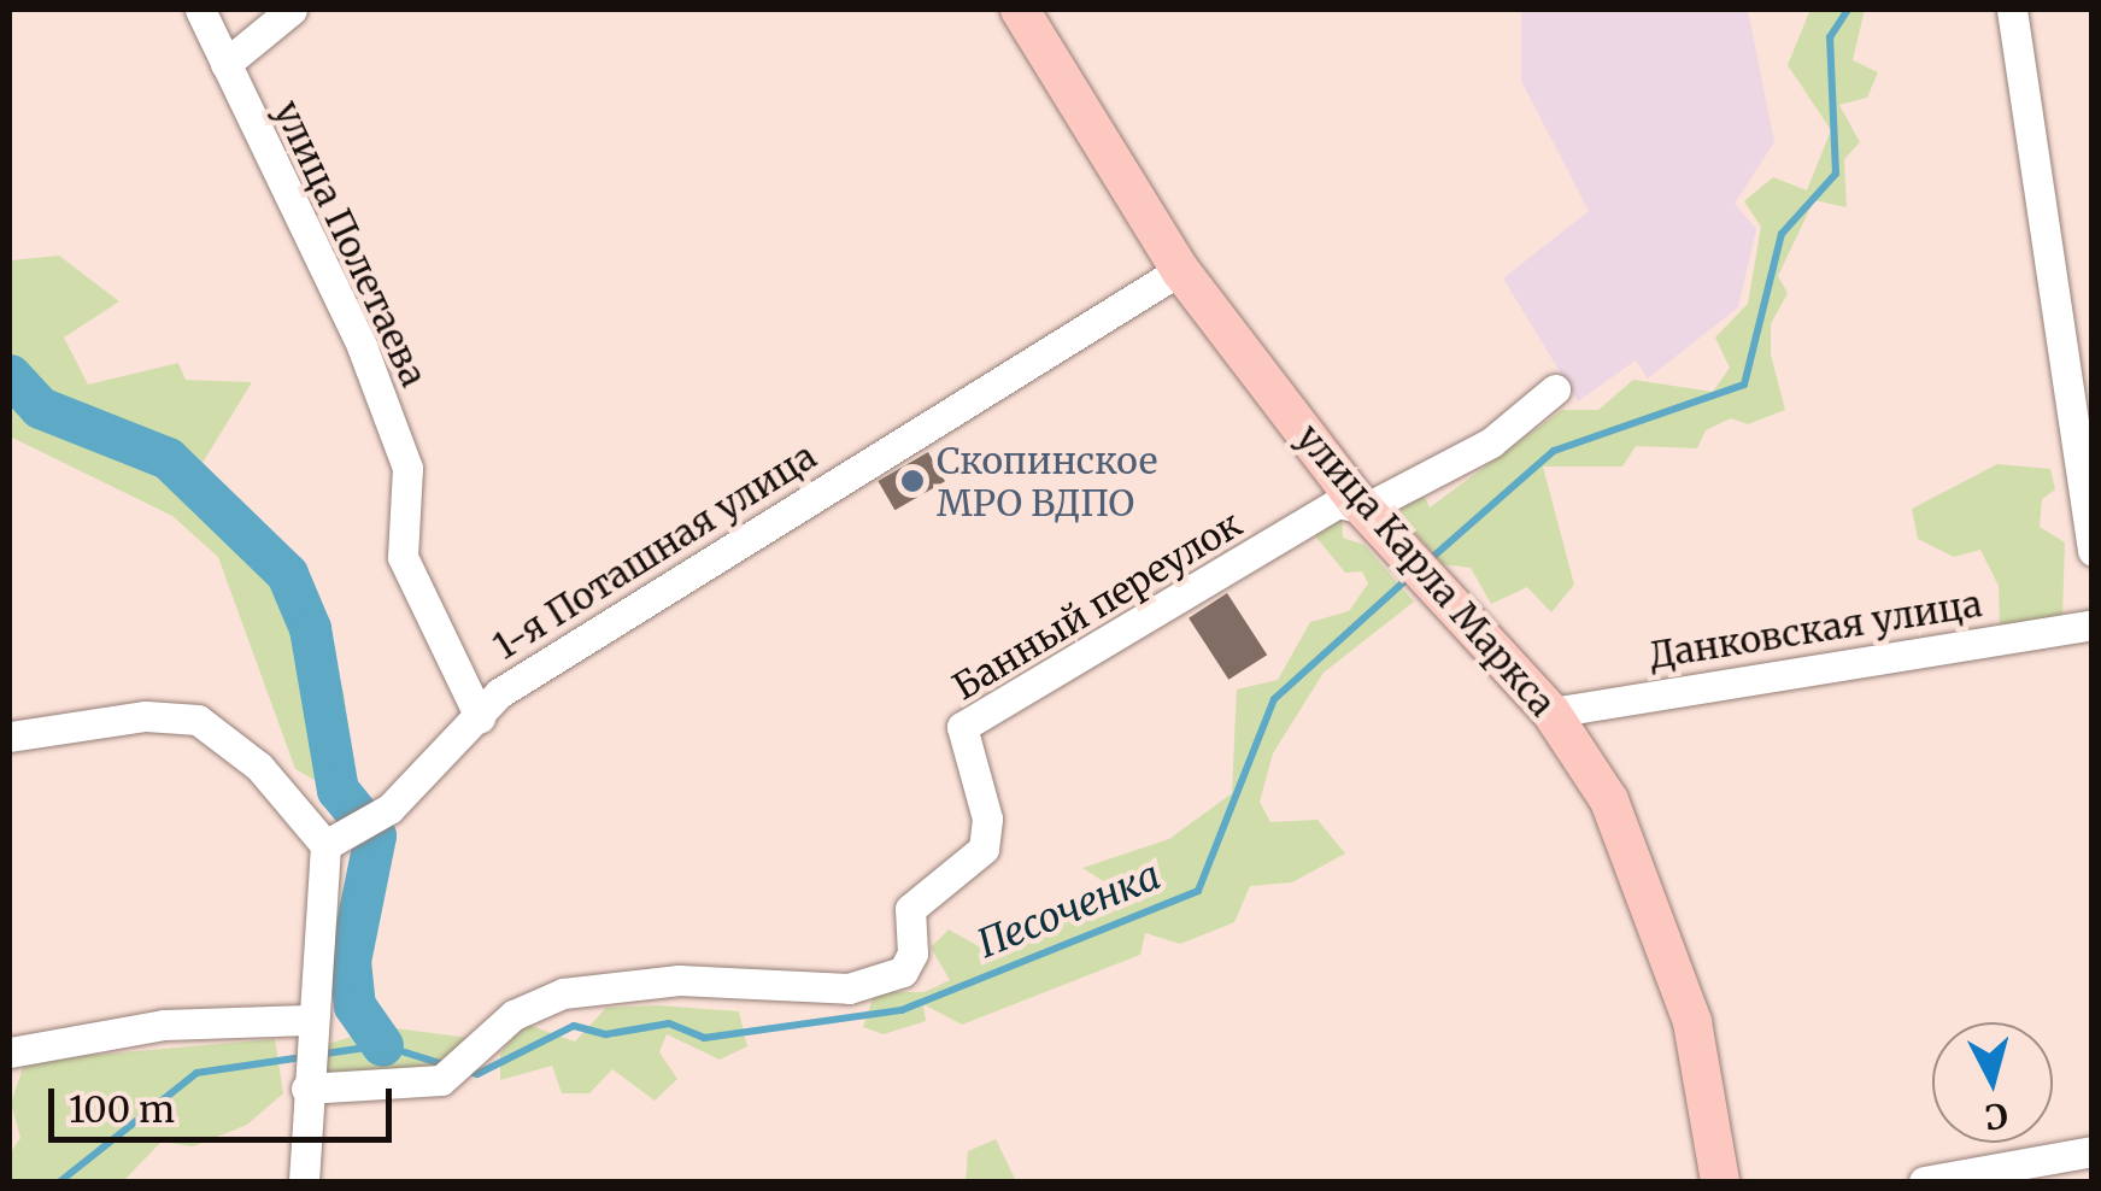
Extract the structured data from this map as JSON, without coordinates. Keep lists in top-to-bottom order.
{
  "streets": {
    "main road": ["улица Карла Маркса"],
    "street": [
      "улица Полетаева",
      "1-я Поташная улица",
      "Банный переулок",
      "Данковская улица"
    ]
  },
  "crossings": [
    ["улица Полетаева", "1-я Поташная улица"],
    ["1-я Поташная улица", "улица Карла Маркса"],
    ["улица Карла Маркса", "Банный переулок"],
    ["улица Карла Маркса", "Данковская улица"]
  ],
  "water": ["Песоченка"],
  "places": ["Скопинское МРО ВДПО"],
  "scale_bar": "100 m",
  "north": "bottom"
}
